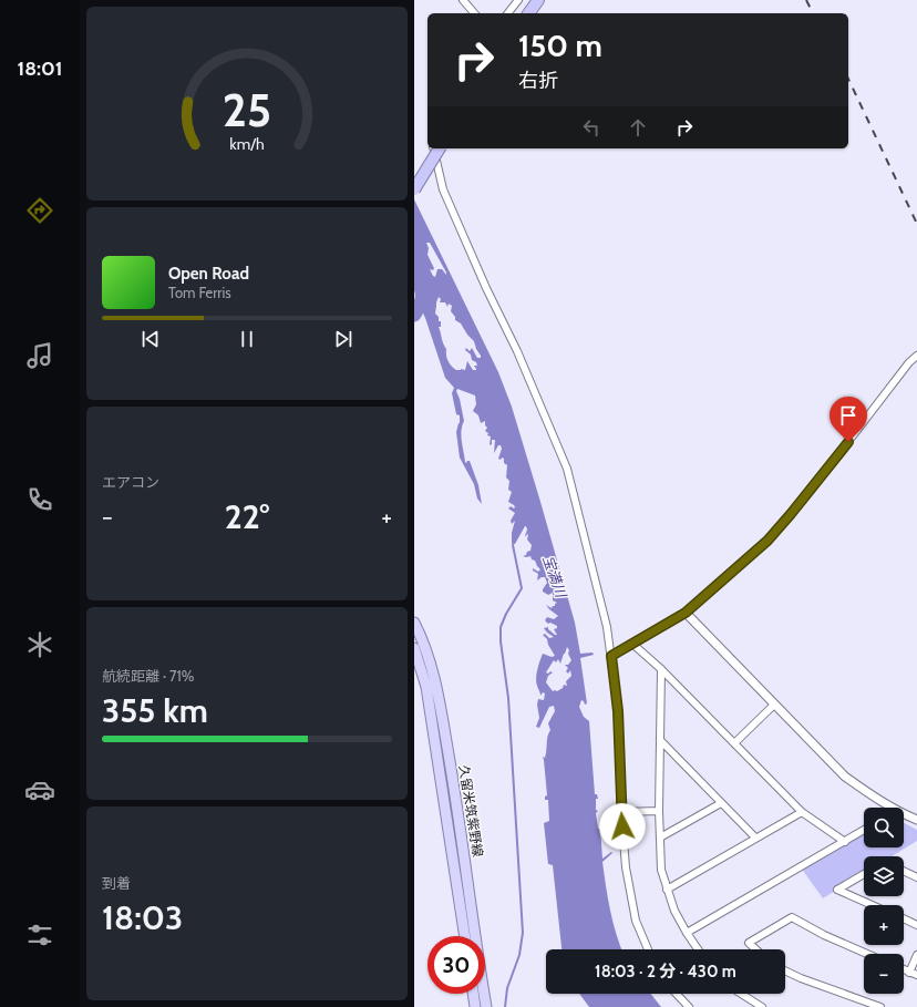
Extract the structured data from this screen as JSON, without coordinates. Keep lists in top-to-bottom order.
{
  "streets": {
    "main road": ["久留米筑紫野線"]
  },
  "water": ["宝満川"],
  "page": {
    "tabs": "18:01",
    "turn": ["150 m", "右折"],
    "song": ["Open Road", "Tom Ferris"],
    "tile": [
      "エアコン",
      ["航続距離 · 71%", "355 km"],
      ["到着", "18:03"]
    ],
    "heat": ["−", "22°", "+"],
    "map_buttons": ["+", "−"],
    "limit": "30",
    "trip": "18:03 · 2 分 · 430 m",
    "gauge": ["25", "km/h"]
  }
}
